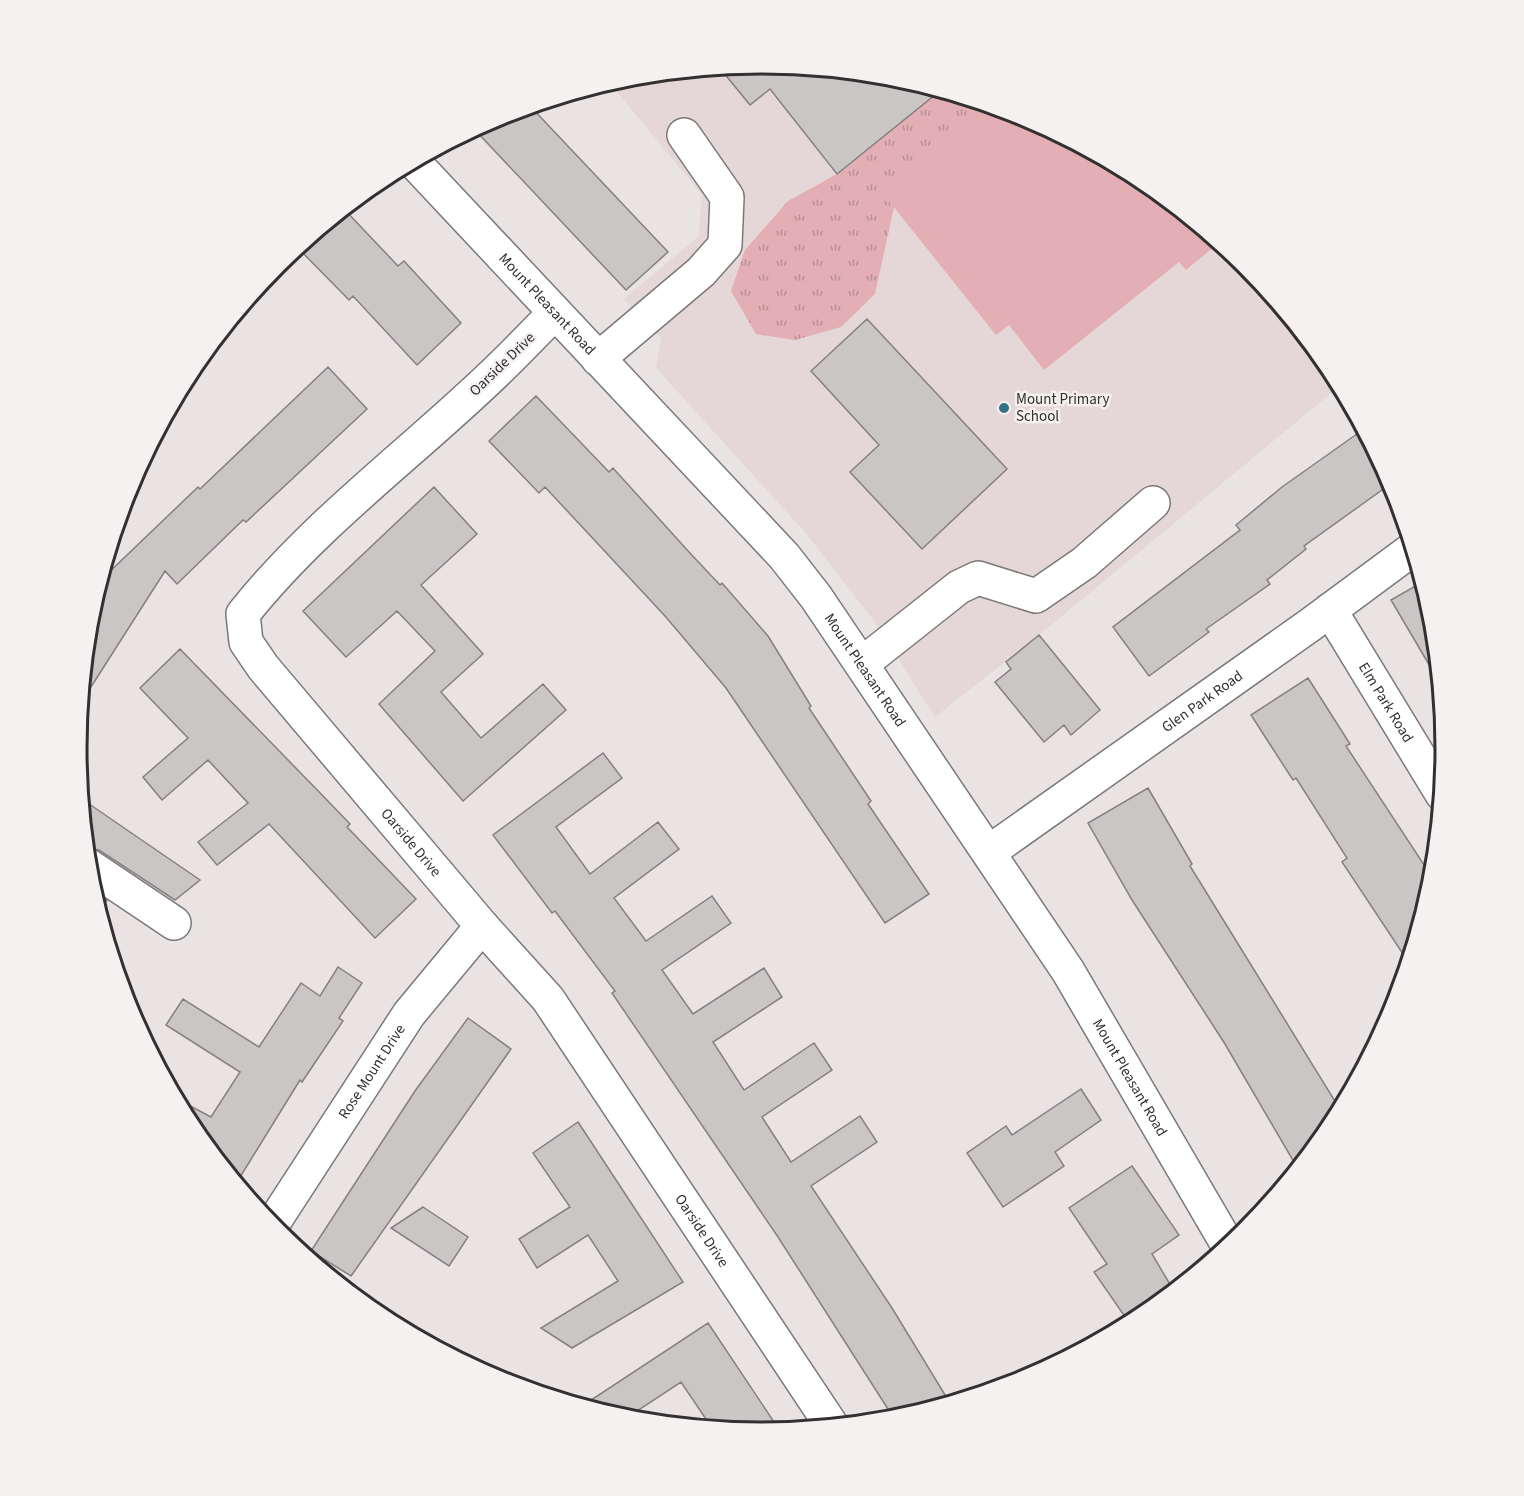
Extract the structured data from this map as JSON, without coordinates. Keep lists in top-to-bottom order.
{
  "streets": {
    "street": [
      "Mount Pleasant Road",
      "Oarside Drive",
      "Glen Park Road",
      "Elm Park Road",
      "Rose Mount Drive"
    ]
  },
  "crossings": [
    ["Mount Pleasant Road", "Oarside Drive"],
    ["Mount Pleasant Road", "Glen Park Road"],
    ["Oarside Drive", "Rose Mount Drive"],
    ["Glen Park Road", "Elm Park Road"]
  ],
  "places": ["Mount Primary School"]
}
